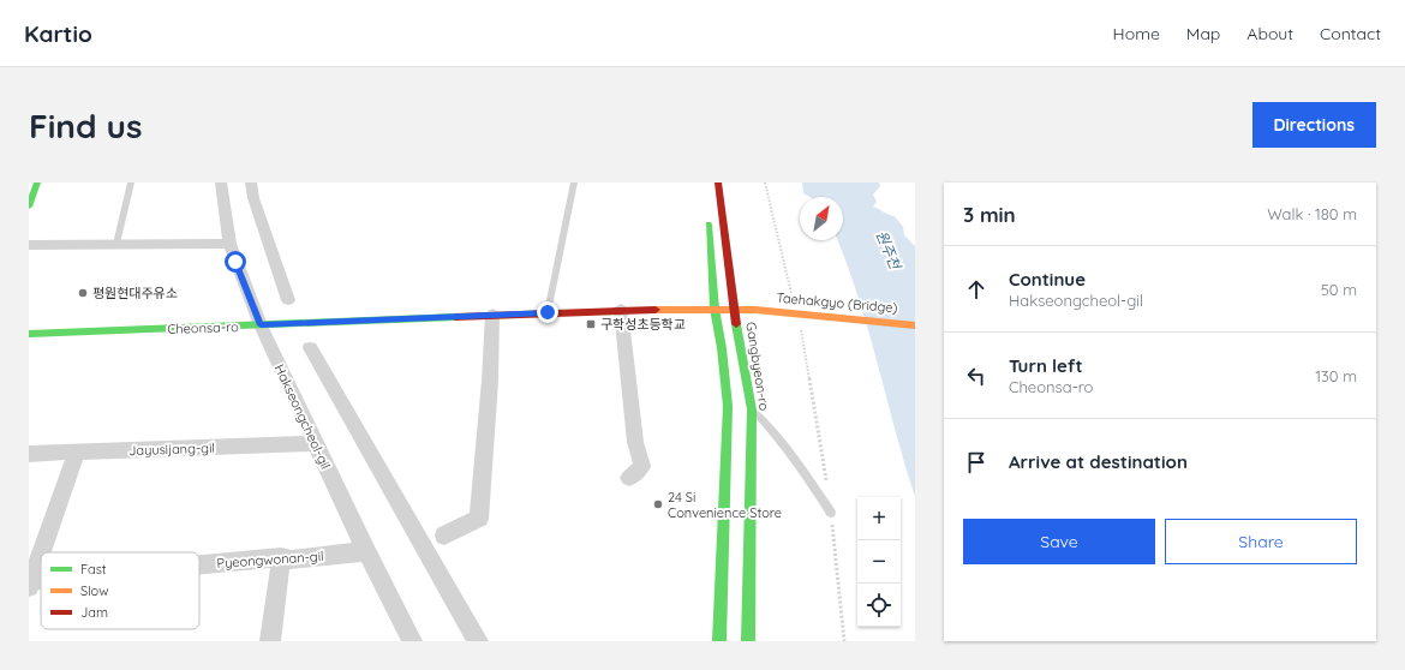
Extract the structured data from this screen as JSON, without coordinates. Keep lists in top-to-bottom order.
{
  "streets": {
    "street": [
      "Taehakgyo (Bridge)",
      "Cheonsa-ro",
      "Gangbyeon-ro",
      "Hakseongcheol-gil",
      "Jayusijang-gil",
      "Pyeongwonan-gil"
    ]
  },
  "crossings": [
    ["Taehakgyo (Bridge)", "Cheonsa-ro"],
    ["Cheonsa-ro", "Gangbyeon-ro"],
    ["Cheonsa-ro", "Hakseongcheol-gil"],
    ["Hakseongcheol-gil", "Jayusijang-gil"],
    ["Hakseongcheol-gil", "Pyeongwonan-gil"],
    ["Jayusijang-gil", "Pyeongwonan-gil"]
  ],
  "water": ["원주천"],
  "places": {
    "other": ["평원현대주유소", "24 Si Convenience Store"],
    "transit": ["구학성초등학교"]
  },
  "legend": ["Fast", "Slow", "Jam"],
  "north": "top right",
  "page": {
    "header": "Kartio",
    "nav": [
      "Home",
      "Map",
      "About",
      "Contact"
    ],
    "buttons": [
      "Directions",
      ["Save", "Share"]
    ],
    "title": "Find us",
    "heading": ["3 min", "Walk · 180 m"],
    "list": [
      ["Continue", "Hakseongcheol-gil", "50 m"],
      ["Turn left", "Cheonsa-ro", "130 m"],
      "Arrive at destination"
    ],
    "map_buttons": ["+", "−"]
  }
}
